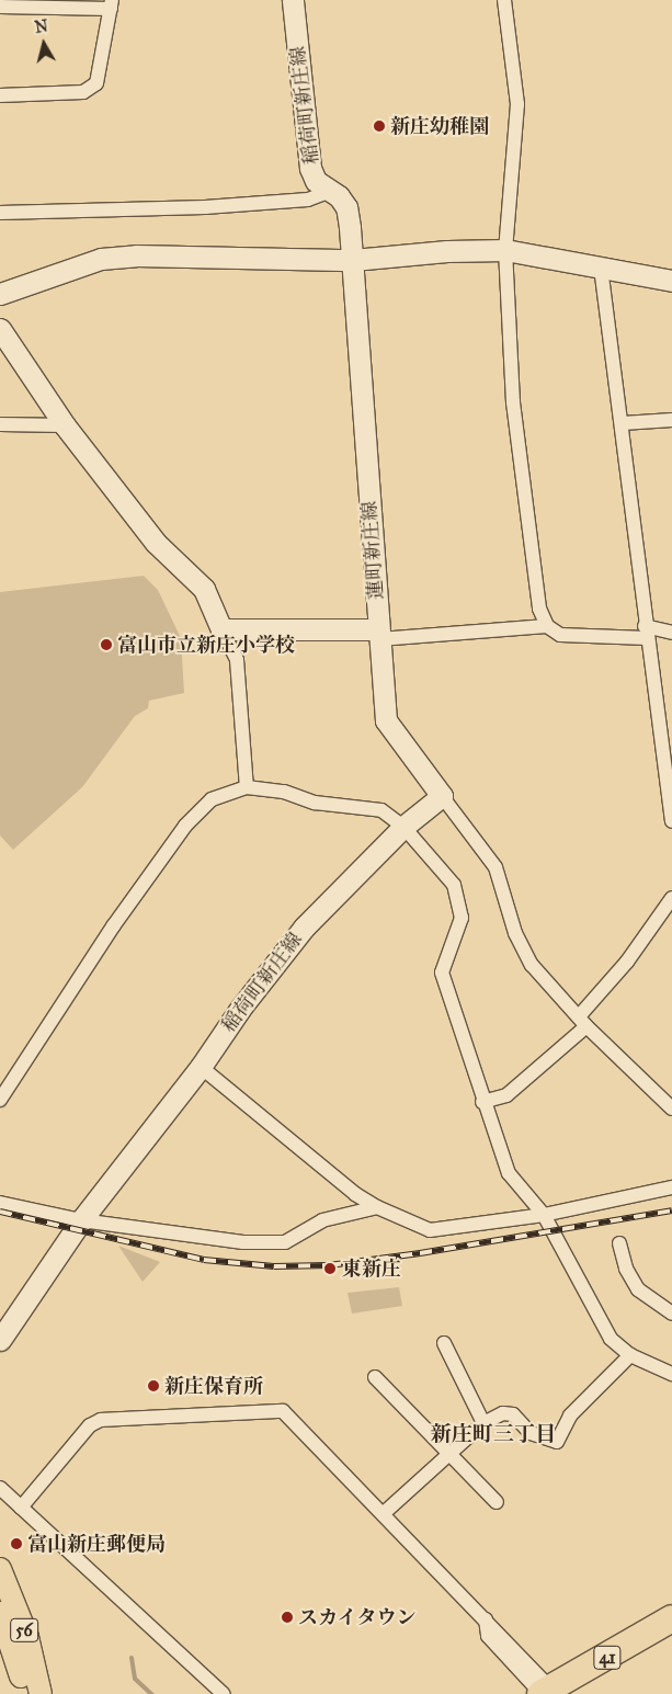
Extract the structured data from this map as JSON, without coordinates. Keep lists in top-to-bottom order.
{
  "streets": {
    "highway": ["41"],
    "main road": ["稲荷町新庄線", "蓮町新庄線", "56"]
  },
  "crossings": [
    ["稲荷町新庄線", "蓮町新庄線"]
  ],
  "districts": ["新庄町三丁目"],
  "places": [
    "新庄幼稚園",
    "富山市立新庄小学校",
    "東新庄",
    "新庄保育所",
    "富山新庄郵便局",
    "スカイタウン"
  ],
  "north": "top"
}
